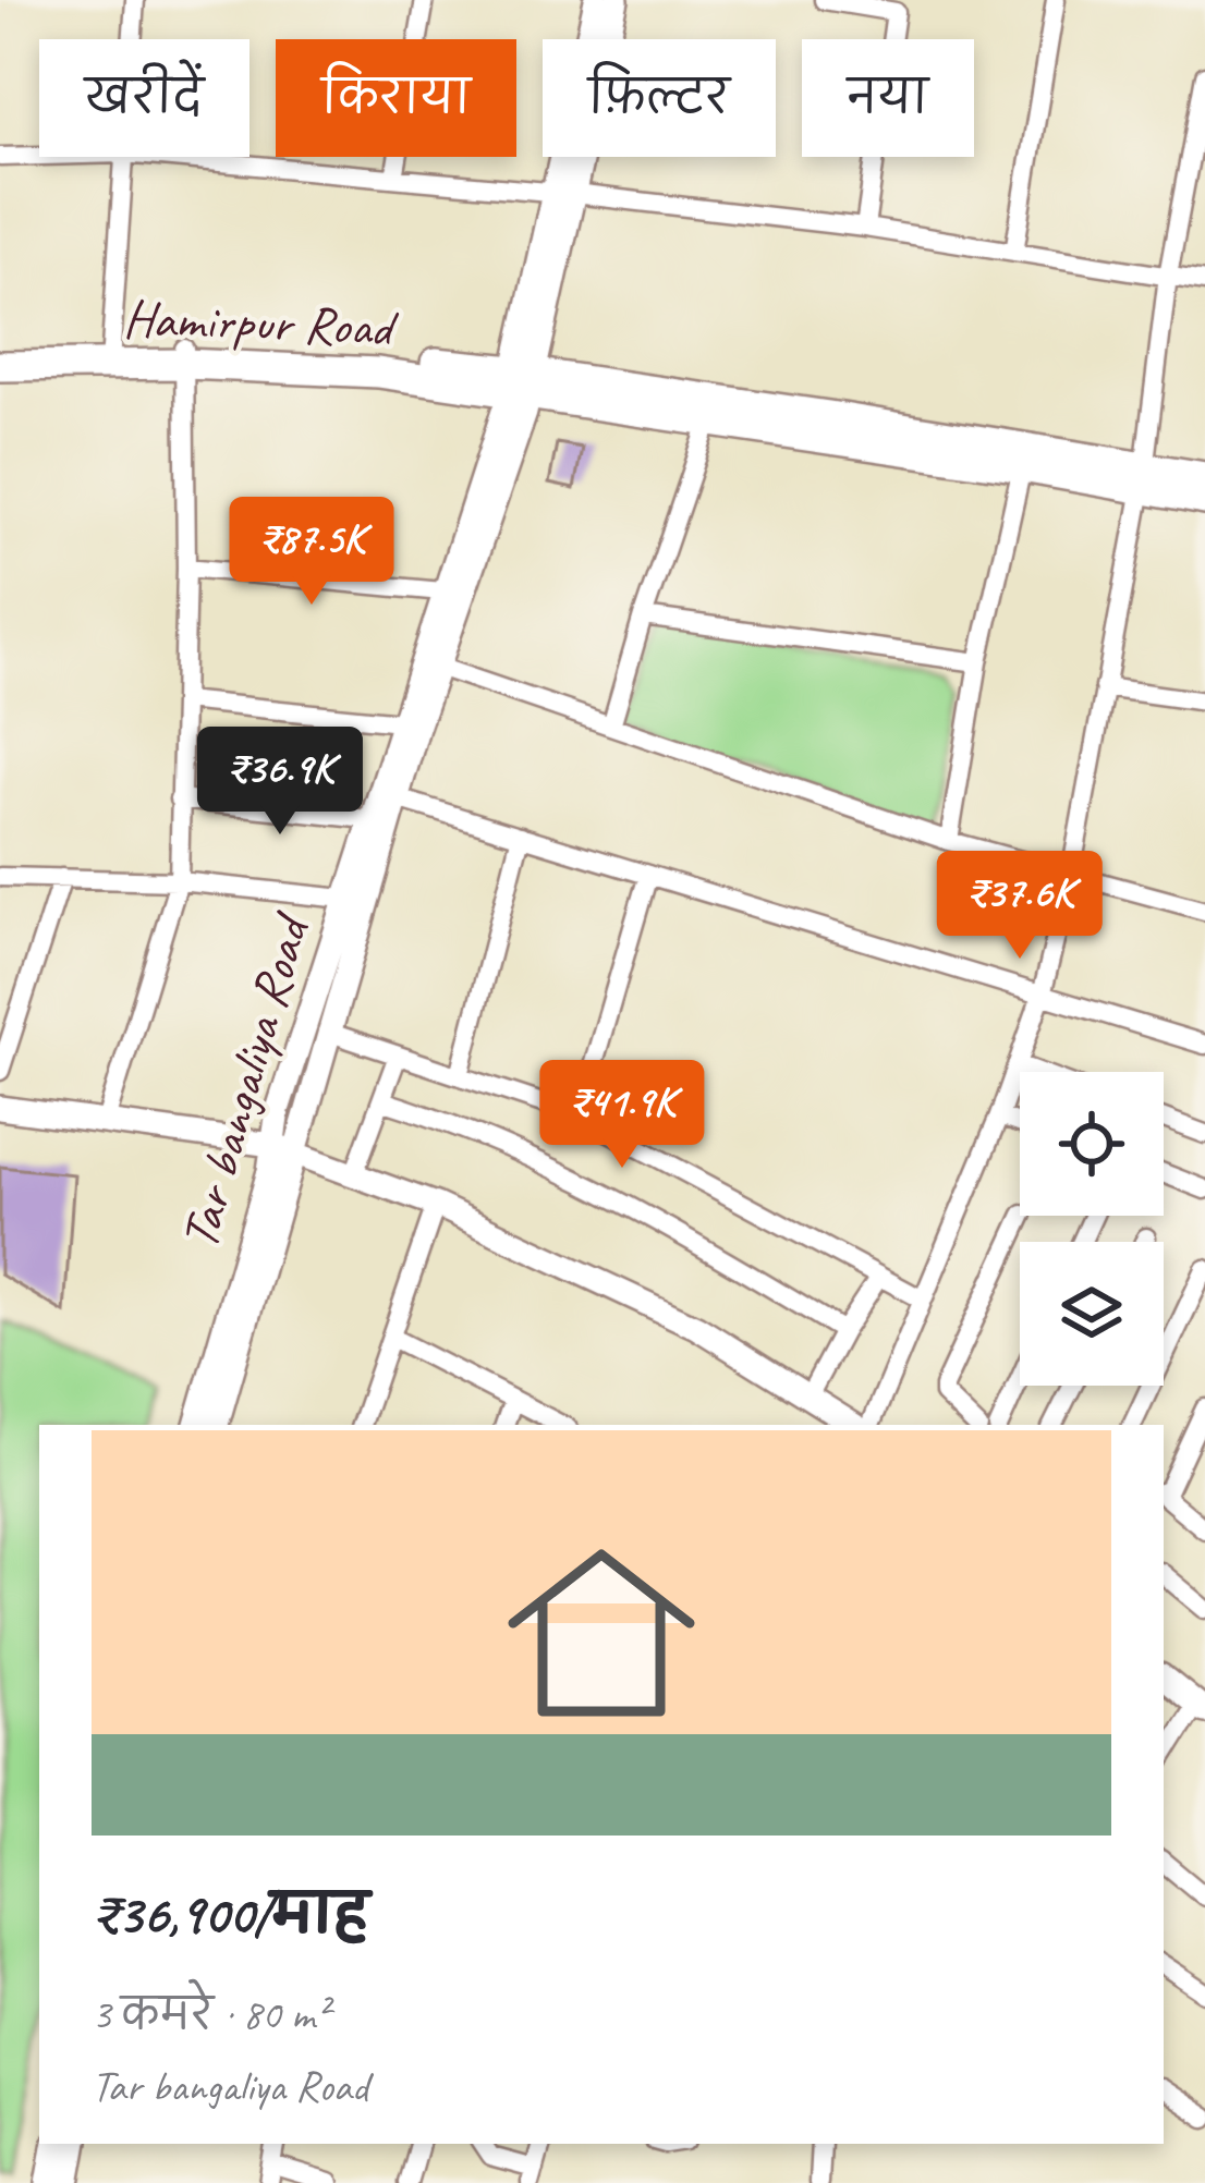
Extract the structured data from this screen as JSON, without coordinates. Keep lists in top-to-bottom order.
{
  "streets": {
    "highway": ["Hamirpur Road"],
    "street": ["Tar bangaliya Road"]
  },
  "page": {
    "chip": [
      "खरीदें",
      "किराया",
      "फ़िल्टर",
      "नया"
    ],
    "price": [
      "₹87.5K",
      "₹36.9K",
      "₹37.6K",
      "₹41.9K"
    ],
    "list": [
      {
        "name": "₹36,900/माह",
        "note": "3 कमरे · 80 m² · Tar bangaliya Road"
      }
    ]
  }
}
